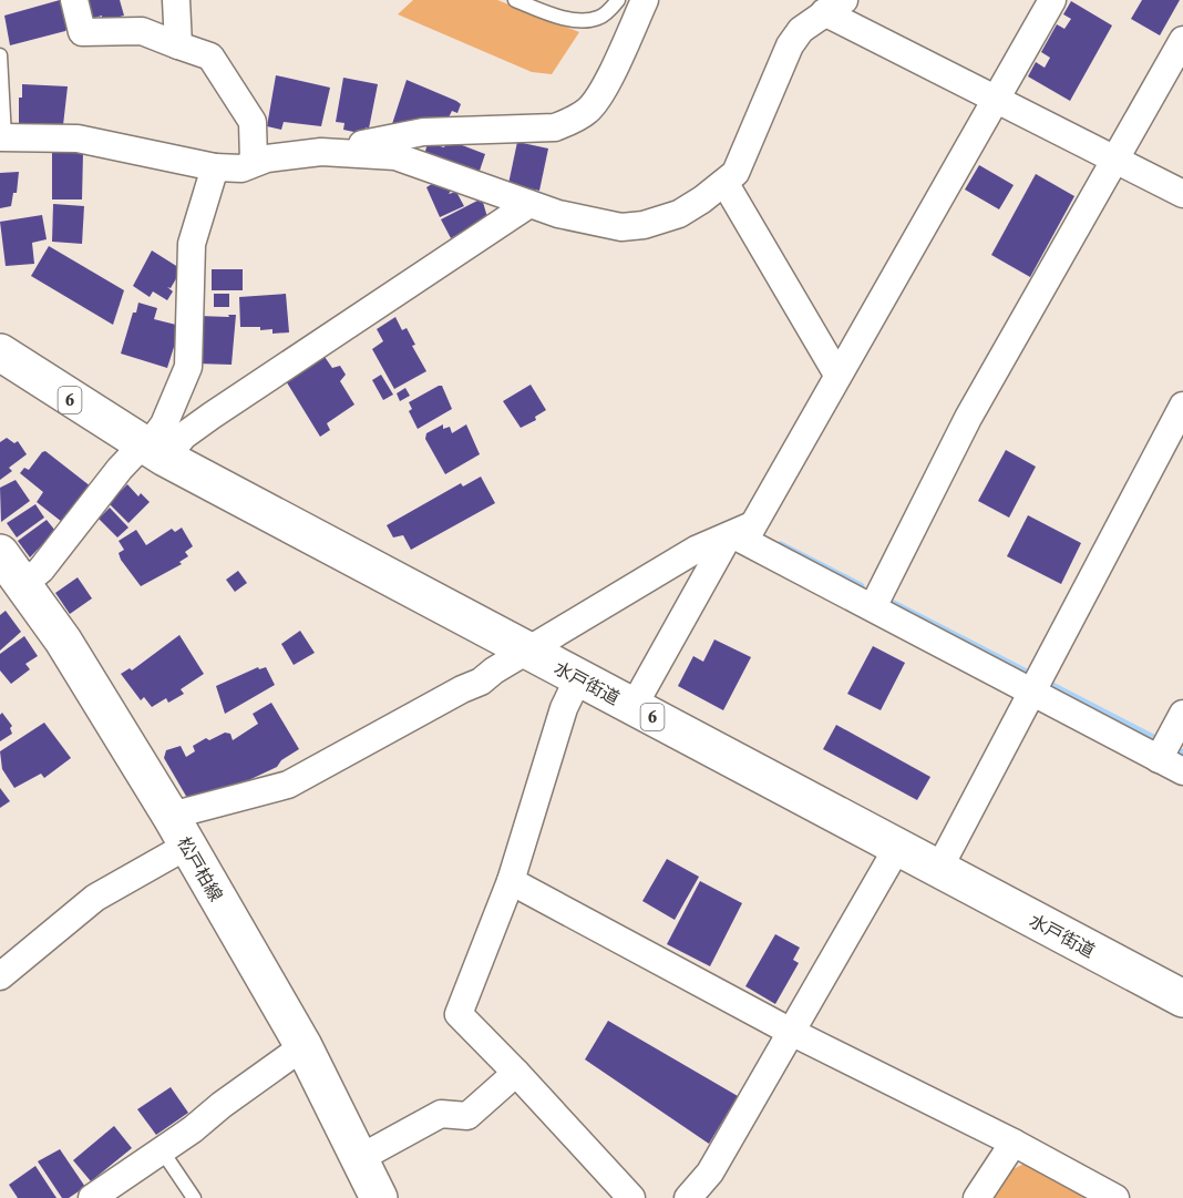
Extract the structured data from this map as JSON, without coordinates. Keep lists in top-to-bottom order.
{
  "streets": {
    "main road": ["6", "水戸街道", "松戸柏線"]
  }
}
